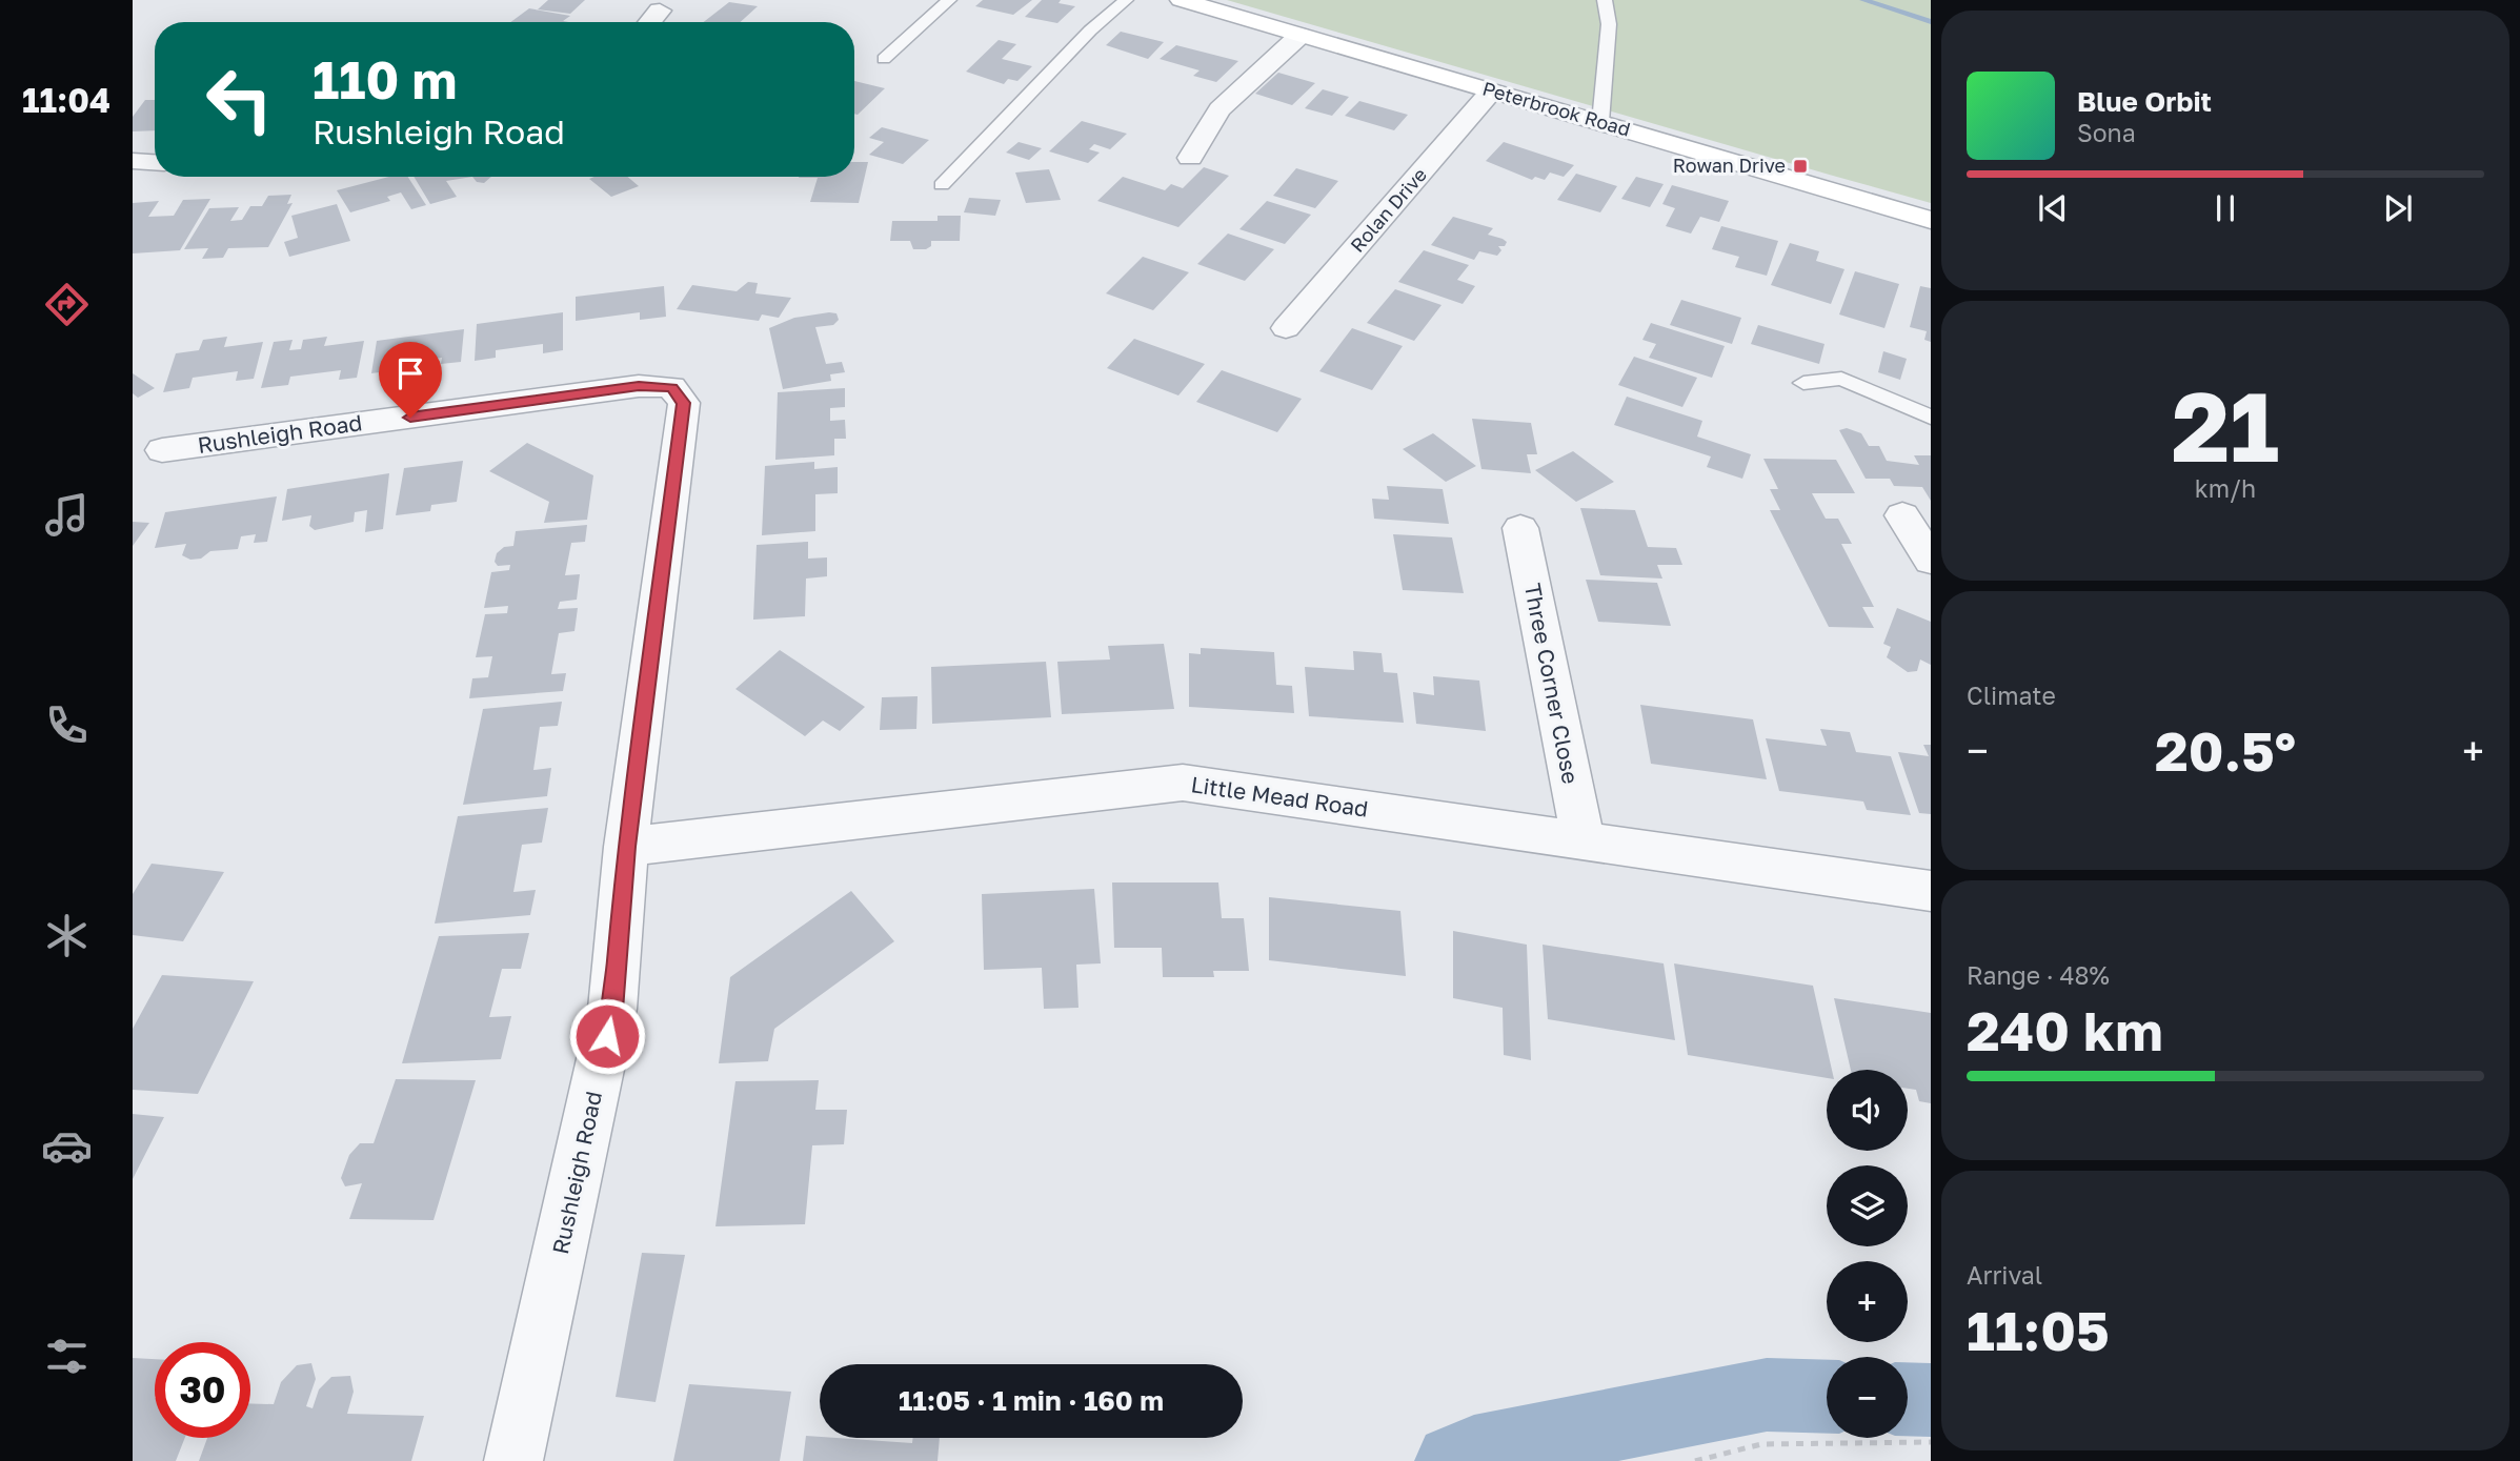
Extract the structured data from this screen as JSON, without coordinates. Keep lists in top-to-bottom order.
{
  "streets": {
    "street": [
      "Peterbrook Road",
      "Rolan Drive",
      "Rushleigh Road",
      "Three Corner Close",
      "Little Mead Road"
    ]
  },
  "crossings": [
    ["Peterbrook Road", "Rolan Drive"],
    ["Rushleigh Road", "Little Mead Road"],
    ["Three Corner Close", "Little Mead Road"]
  ],
  "places": {
    "transit": ["Rowan Drive"]
  },
  "page": {
    "tabs": "11:04",
    "turn": ["110 m", "Rushleigh Road"],
    "song": ["Blue Orbit", "Sona"],
    "tile": [
      ["21", "km/h"],
      "Climate",
      ["Range · 48%", "240 km"],
      ["Arrival", "11:05"]
    ],
    "heat": ["−", "20.5°", "+"],
    "map_buttons": ["+", "−"],
    "limit": "30",
    "trip": "11:05 · 1 min · 160 m"
  }
}
